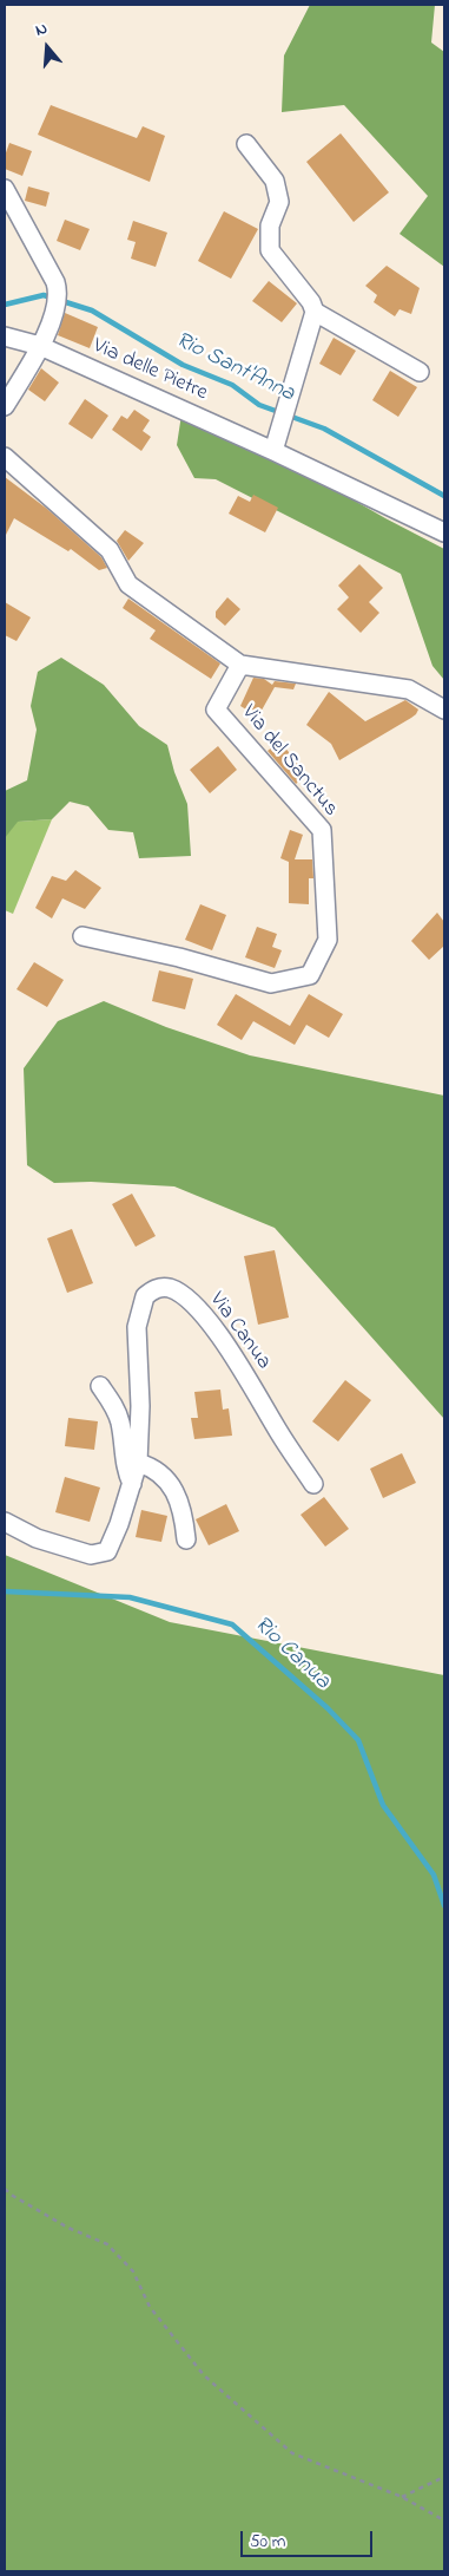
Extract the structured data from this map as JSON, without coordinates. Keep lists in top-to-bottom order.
{
  "streets": {
    "street": ["Via delle Pietre", "Via del Sanctus", "Via Canua"]
  },
  "water": ["Rio Sant'Anna", "Rio Canua"],
  "scale_bar": "50 m",
  "north": "top"
}
